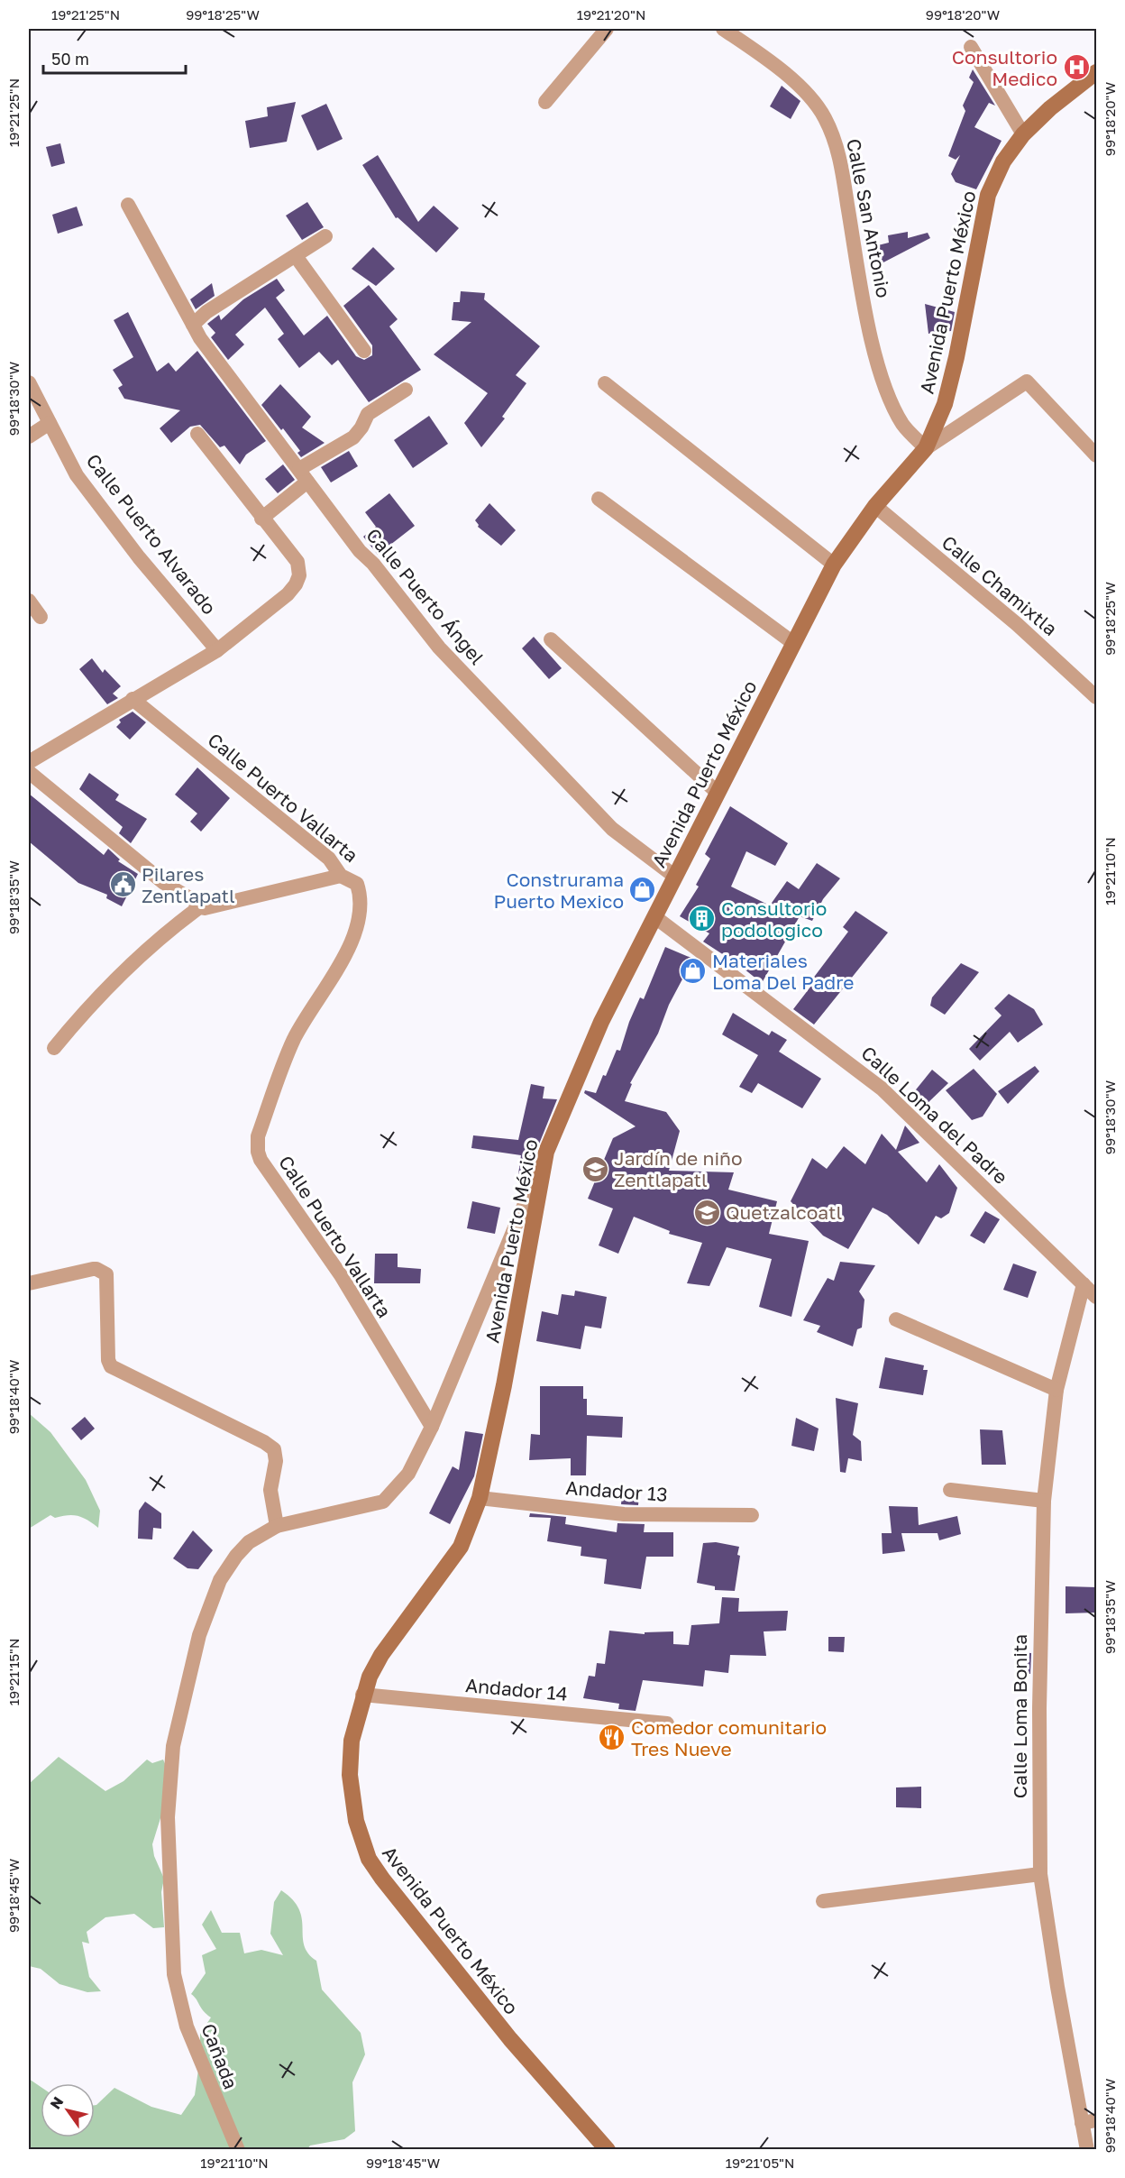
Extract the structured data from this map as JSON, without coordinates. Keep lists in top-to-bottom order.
{
  "streets": {
    "main road": ["Avenida Puerto México"],
    "street": [
      "Calle San Antonio",
      "Calle Puerto Alvarado",
      "Calle Chamixtla",
      "Calle Puerto Ángel",
      "Calle Puerto Vallarta",
      "Calle Loma del Padre",
      "Andador 13",
      "Andador 14",
      "Calle Loma Bonita",
      "Cañada"
    ]
  },
  "crossings": [
    ["Calle San Antonio", "Avenida Puerto México"],
    ["Avenida Puerto México", "Calle Chamixtla"],
    ["Avenida Puerto México", "Calle Puerto Ángel"],
    ["Avenida Puerto México", "Calle Loma del Padre"],
    ["Avenida Puerto México", "Andador 13"],
    ["Avenida Puerto México", "Andador 14"],
    ["Avenida Puerto México", "Cañada"],
    ["Calle Puerto Vallarta", "Cañada"],
    ["Calle Loma del Padre", "Calle Loma Bonita"]
  ],
  "places": {
    "hospital": ["Consultorio Medico"],
    "public building": ["Pilares Zentlapatl"],
    "shop": ["Construrama Puerto Mexico", "Materiales Loma Del Padre"],
    "building": ["Consultorio podologico"],
    "school or university": ["Jardín de niño Zentlapatl", "Quetzalcoatl"],
    "restaurant": ["Comedor comunitario Tres Nueve"]
  },
  "scale_bar": "50 m",
  "north": "top left",
  "coordinates": [
    "19°21'25\"N",
    "99°18'25\"W",
    "19°21'20\"N",
    "99°18'20\"W",
    "99°18'30\"W",
    "19°21'10\"N",
    "99°18'35\"W",
    "99°18'40\"W",
    "19°21'15\"N",
    "99°18'45\"W",
    "19°21'05\"N"
  ]
}
